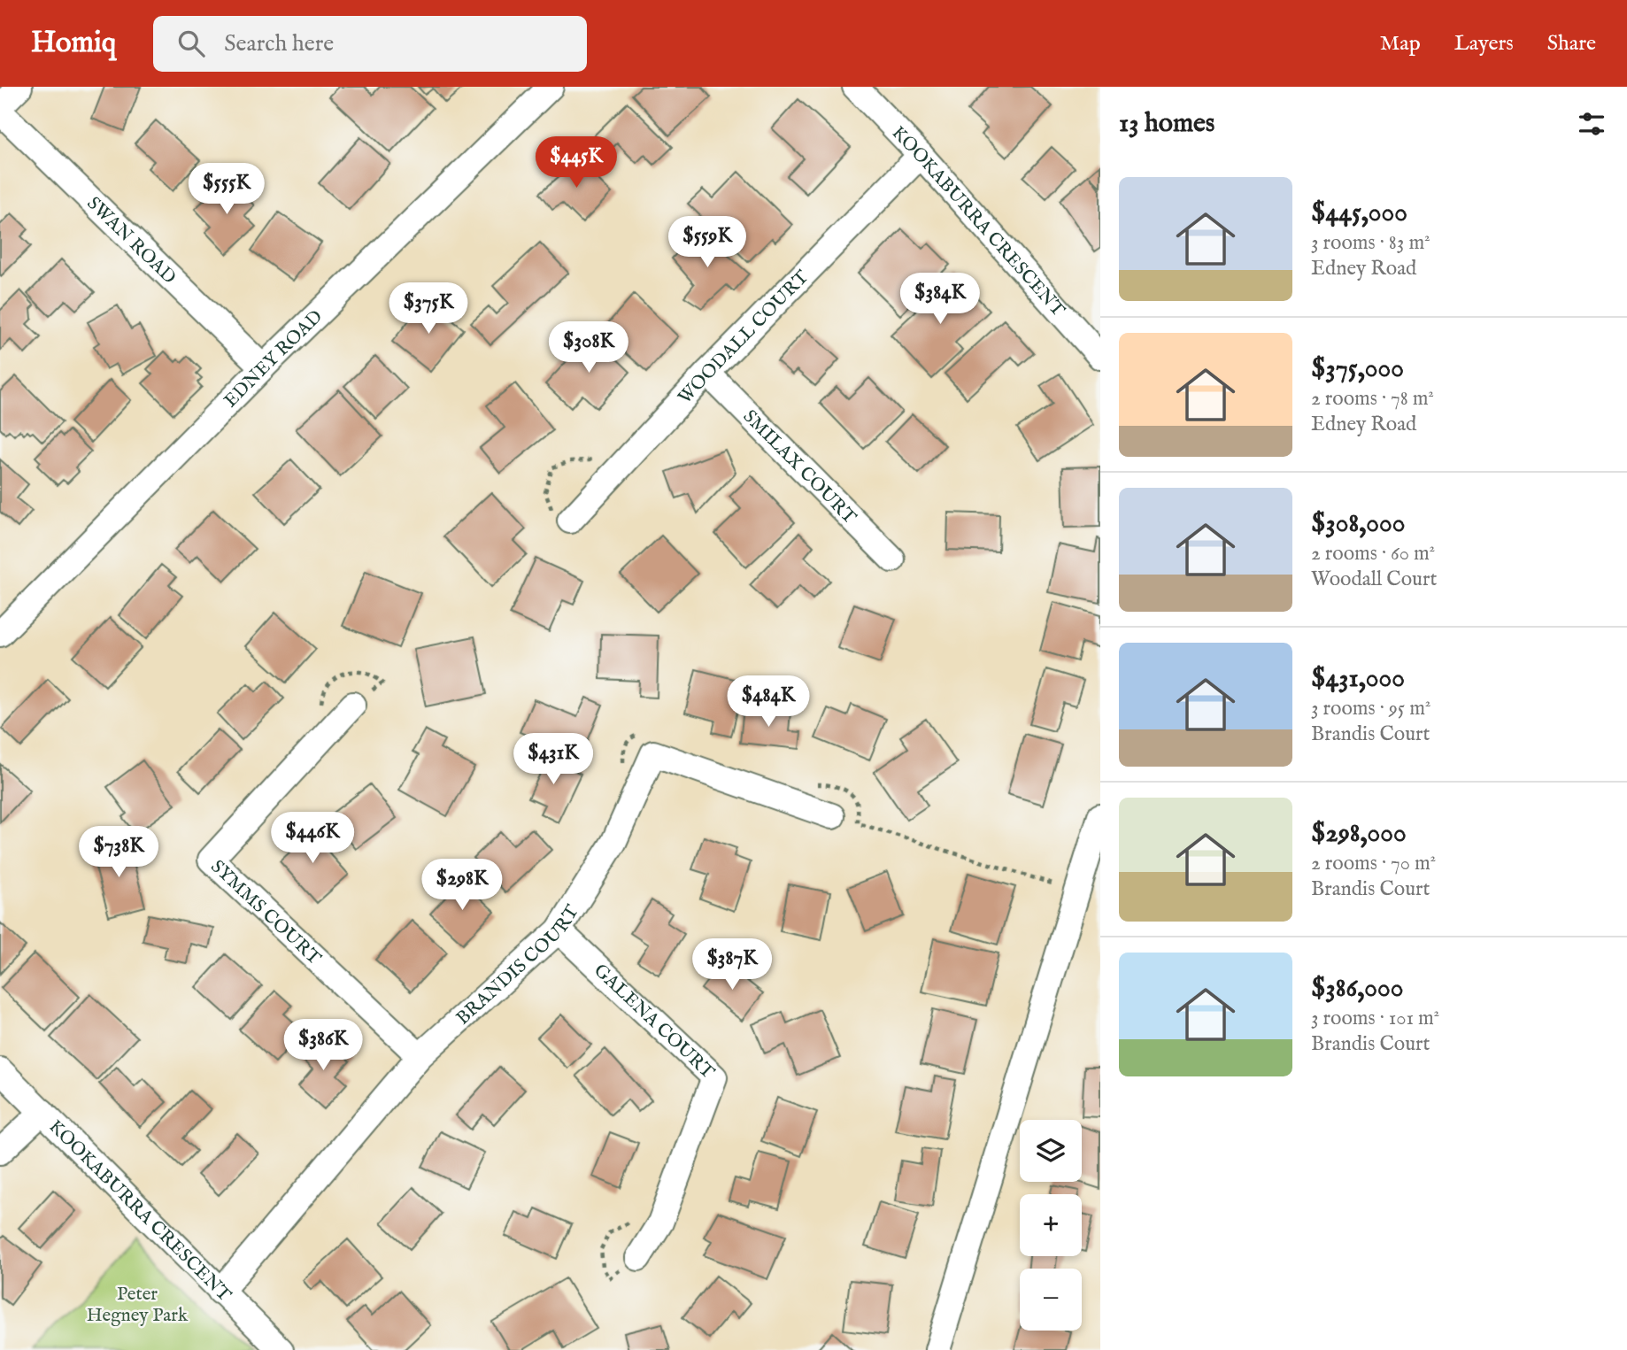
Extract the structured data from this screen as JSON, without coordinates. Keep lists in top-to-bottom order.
{
  "streets": {
    "street": [
      "KOOKABURRA CRESCENT",
      "SWAN ROAD",
      "WOODALL COURT",
      "EDNEY ROAD",
      "SMILAX COURT",
      "SYMMS COURT",
      "BRANDIS COURT",
      "GALENA COURT"
    ]
  },
  "crossings": [
    ["KOOKABURRA CRESCENT", "WOODALL COURT"],
    ["KOOKABURRA CRESCENT", "BRANDIS COURT"],
    ["SWAN ROAD", "EDNEY ROAD"],
    ["WOODALL COURT", "SMILAX COURT"],
    ["SYMMS COURT", "BRANDIS COURT"],
    ["BRANDIS COURT", "GALENA COURT"]
  ],
  "parks": ["Peter Hegney Park"],
  "page": {
    "header": "Homiq",
    "search": "Search here",
    "nav": ["Map", "Layers", "Share"],
    "heading": "13 homes",
    "price": [
      "$445K",
      "$555K",
      "$559K",
      "$384K",
      "$375K",
      "$308K",
      "$484K",
      "$431K",
      "$446K",
      "$738K",
      "$298K",
      "$387K",
      "$386K"
    ],
    "list": [
      {
        "name": "$445,000",
        "note": "3 rooms · 83 m² · Edney Road"
      },
      {
        "name": "$375,000",
        "note": "2 rooms · 78 m² · Edney Road"
      },
      {
        "name": "$308,000",
        "note": "2 rooms · 60 m² · Woodall Court"
      },
      {
        "name": "$431,000",
        "note": "3 rooms · 95 m² · Brandis Court"
      },
      {
        "name": "$298,000",
        "note": "2 rooms · 70 m² · Brandis Court"
      },
      {
        "name": "$386,000",
        "note": "3 rooms · 101 m² · Brandis Court"
      }
    ],
    "map_buttons": ["+", "−"]
  }
}
